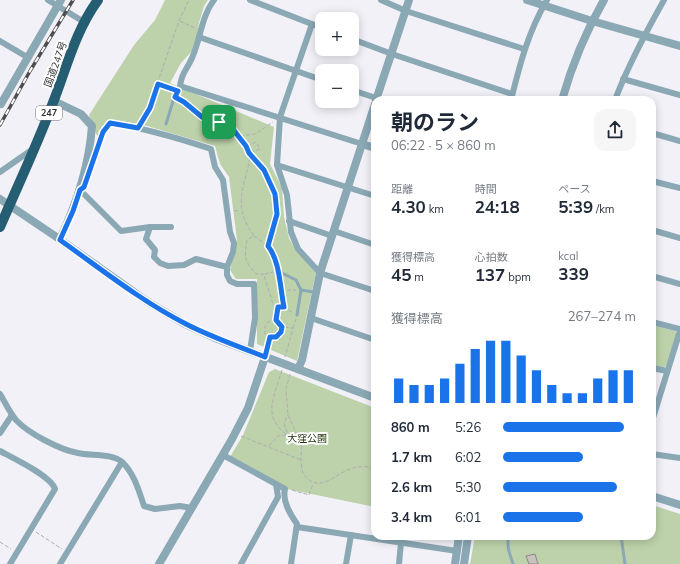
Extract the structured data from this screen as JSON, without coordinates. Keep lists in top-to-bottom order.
{
  "streets": {
    "highway": ["国道247号", "247"]
  },
  "parks": ["大窪公園"],
  "page": {
    "map_buttons": ["+", "−"],
    "heading": ["朝のラン", "06:22 · 5 × 860 m"],
    "stats": [
      ["距離", "4.30 km"],
      ["時間", "24:18"],
      ["ペース", "5:39 /km"],
      ["獲得標高", "45 m"],
      ["心拍数", "137 bpm"],
      ["kcal", "339"]
    ],
    "chart": ["獲得標高", "267–274 m"],
    "list": [
      {
        "name": "860 m",
        "note": "5:26"
      },
      {
        "name": "1.7 km",
        "note": "6:02"
      },
      {
        "name": "2.6 km",
        "note": "5:30"
      },
      {
        "name": "3.4 km",
        "note": "6:01"
      }
    ]
  }
}
